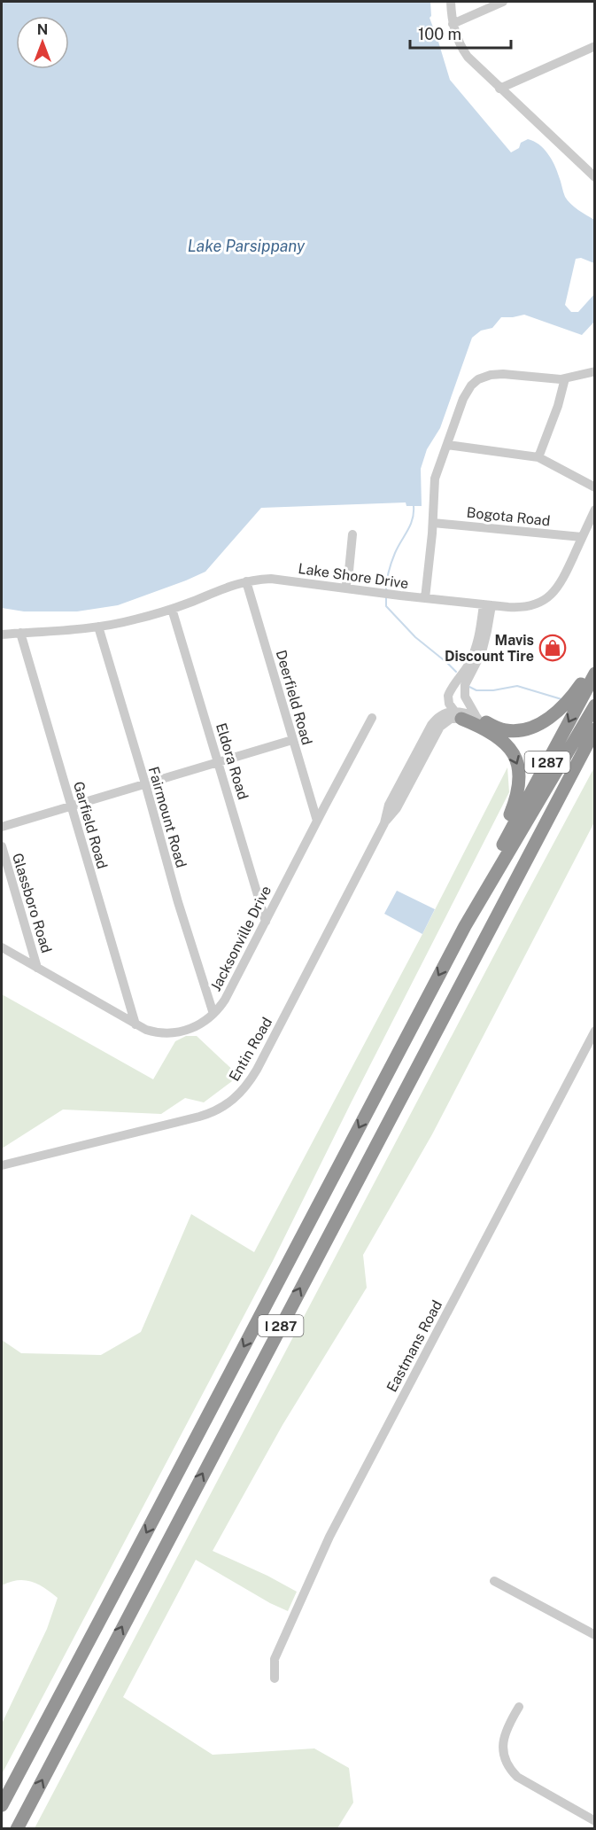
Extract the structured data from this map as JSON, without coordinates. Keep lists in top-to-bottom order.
{
  "streets": {
    "highway": ["I 287"],
    "street": [
      "Bogota Road",
      "Lake Shore Drive",
      "Deerfield Road",
      "Eldora Road",
      "Fairmount Road",
      "Garfield Road",
      "Glassboro Road",
      "Jacksonville Drive",
      "Entin Road",
      "Eastmans Road"
    ]
  },
  "crossings": [
    ["Bogota Road", "Lake Shore Drive"],
    ["Lake Shore Drive", "Deerfield Road"],
    ["Lake Shore Drive", "Eldora Road"],
    ["Lake Shore Drive", "Fairmount Road"],
    ["Lake Shore Drive", "Garfield Road"],
    ["Deerfield Road", "Jacksonville Drive"],
    ["Eldora Road", "Jacksonville Drive"],
    ["Fairmount Road", "Jacksonville Drive"],
    ["Garfield Road", "Jacksonville Drive"],
    ["Glassboro Road", "Jacksonville Drive"]
  ],
  "water": ["Lake Parsippany"],
  "places": {
    "shop": ["Mavis Discount Tire"]
  },
  "scale_bar": "100 m",
  "north": "top"
}
